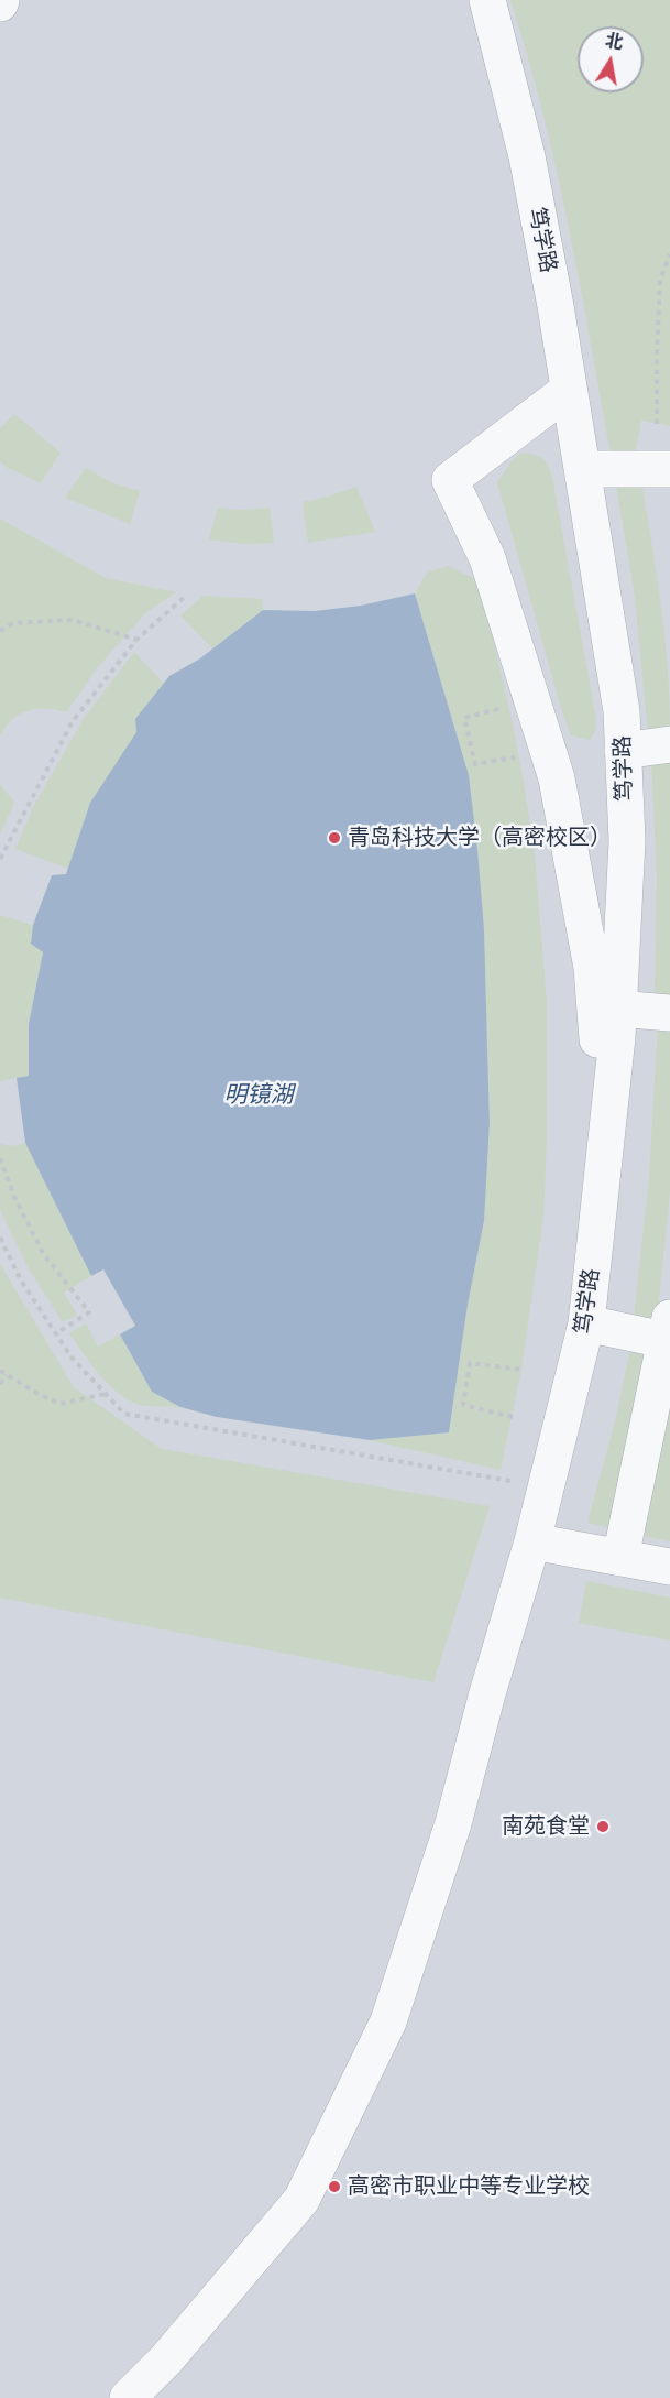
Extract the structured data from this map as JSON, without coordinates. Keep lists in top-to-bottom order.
{
  "streets": {
    "lane": ["笃学路"]
  },
  "water": ["明镜湖"],
  "places": ["青岛科技大学（高密校区）", "南苑食堂", "高密市职业中等专业学校"],
  "north": "top"
}
